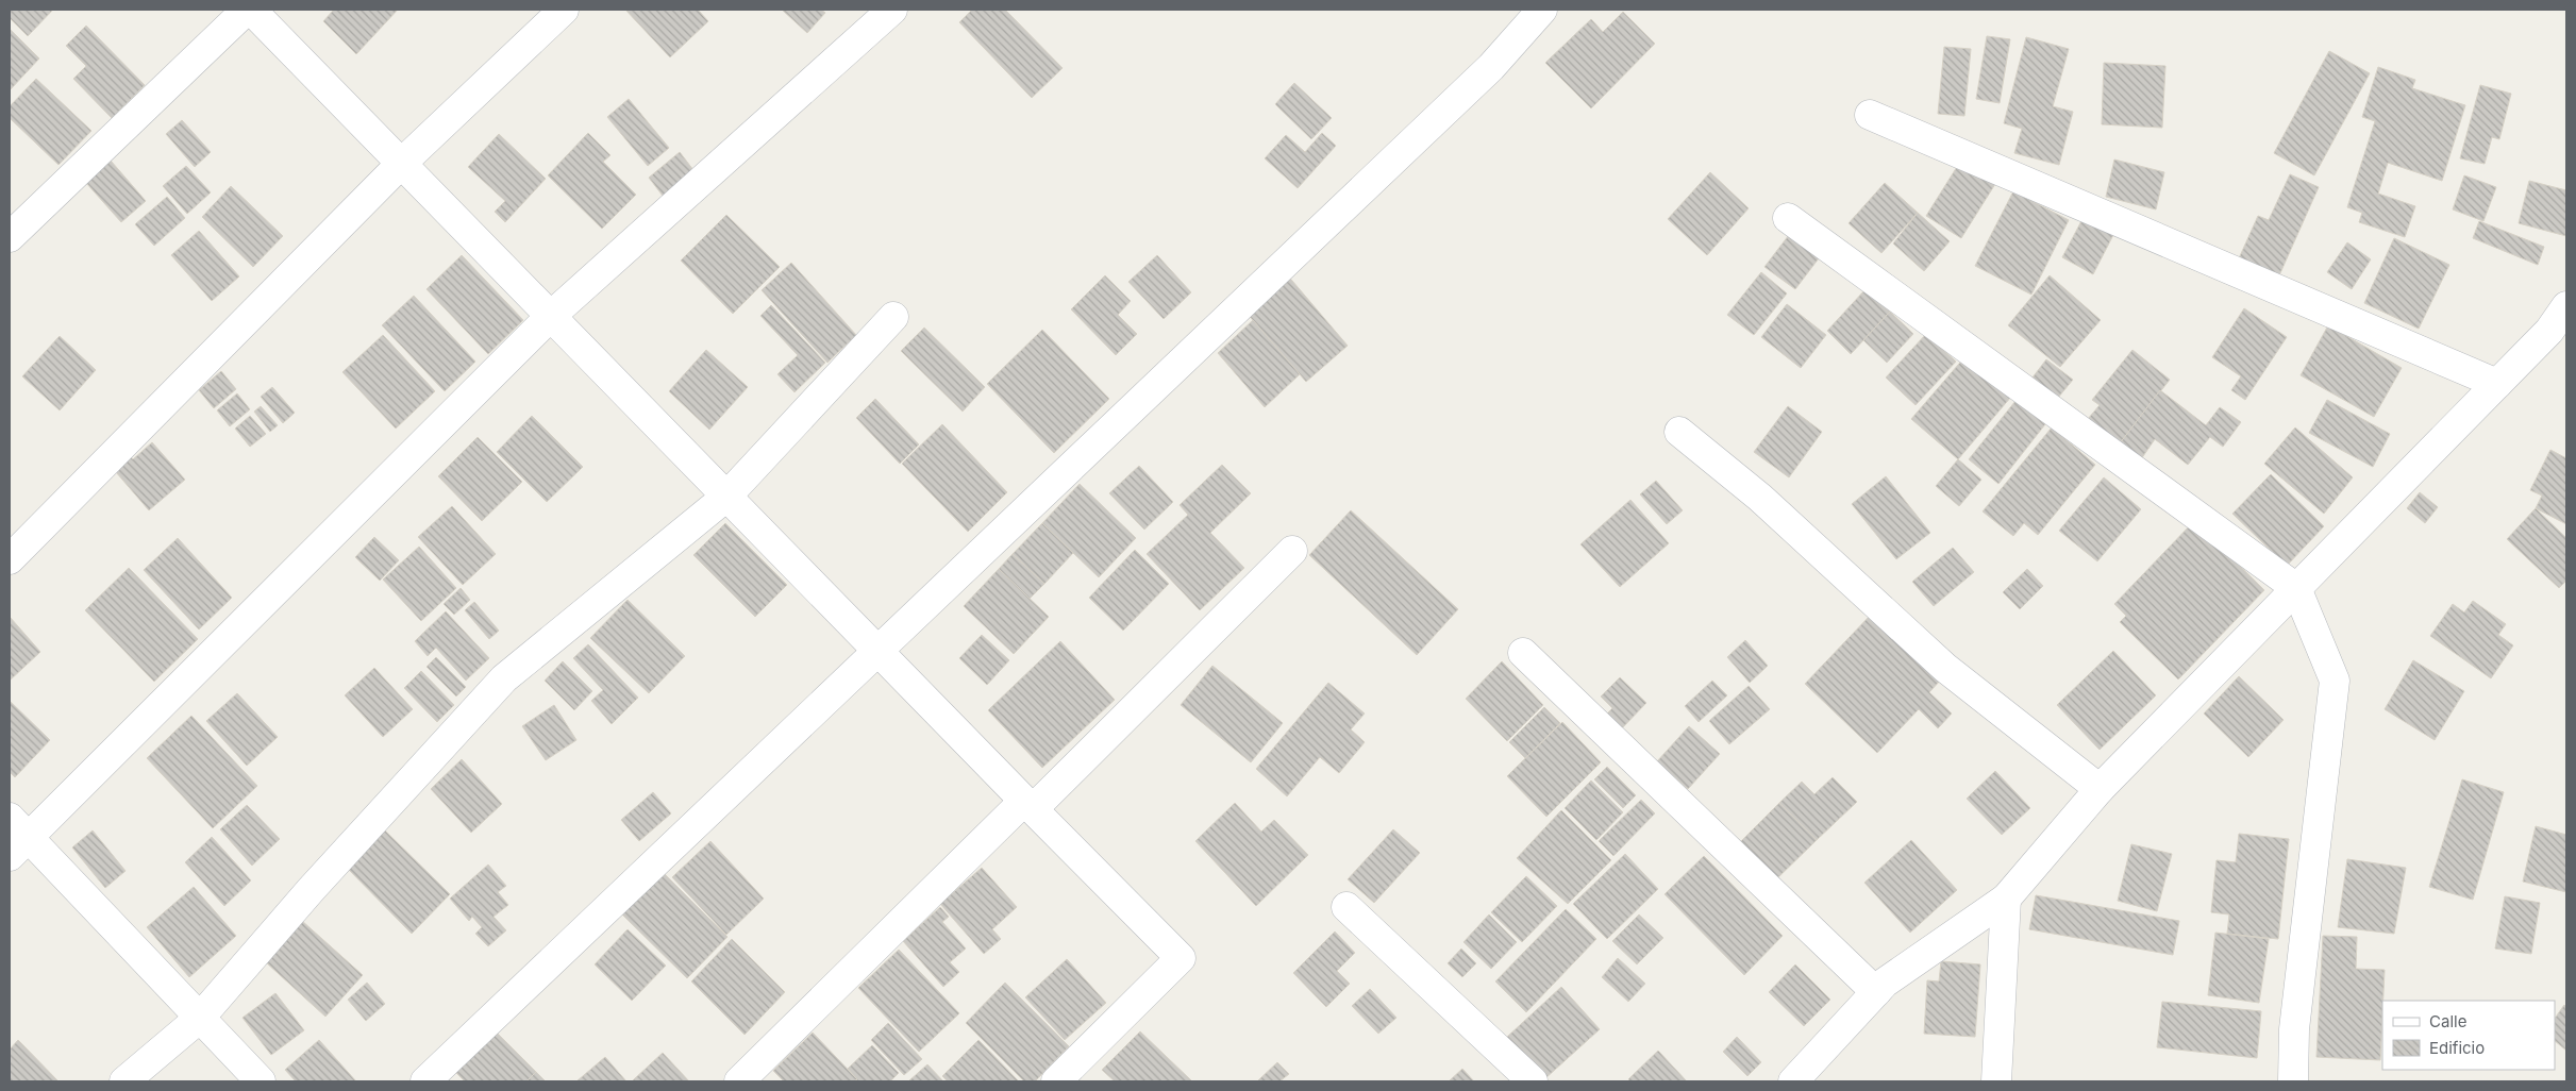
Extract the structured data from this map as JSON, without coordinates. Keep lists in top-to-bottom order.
{
  "legend": ["Calle", "Edificio"]
}
